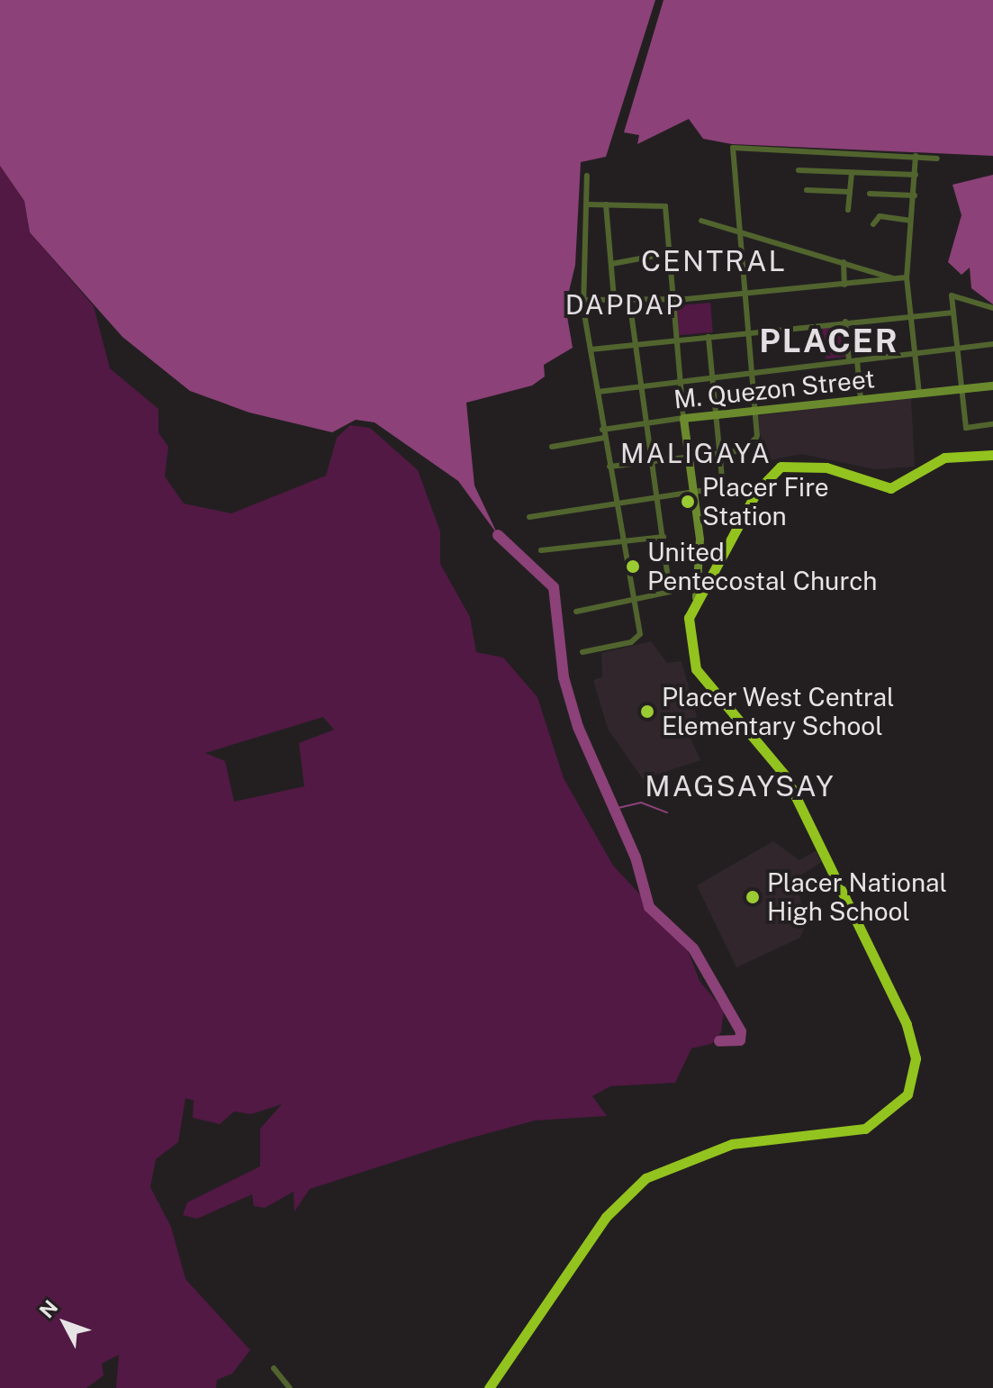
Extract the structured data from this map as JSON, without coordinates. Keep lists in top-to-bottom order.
{
  "streets": {
    "street": ["M. Quezon Street"]
  },
  "districts": [
    "CENTRAL",
    "DAPDAP",
    "PLACER",
    "MALIGAYA",
    "MAGSAYSAY"
  ],
  "places": [
    "Placer Fire Station",
    "United Pentecostal Church",
    "Placer West Central Elementary School",
    "Placer National High School"
  ],
  "north": "top left"
}
